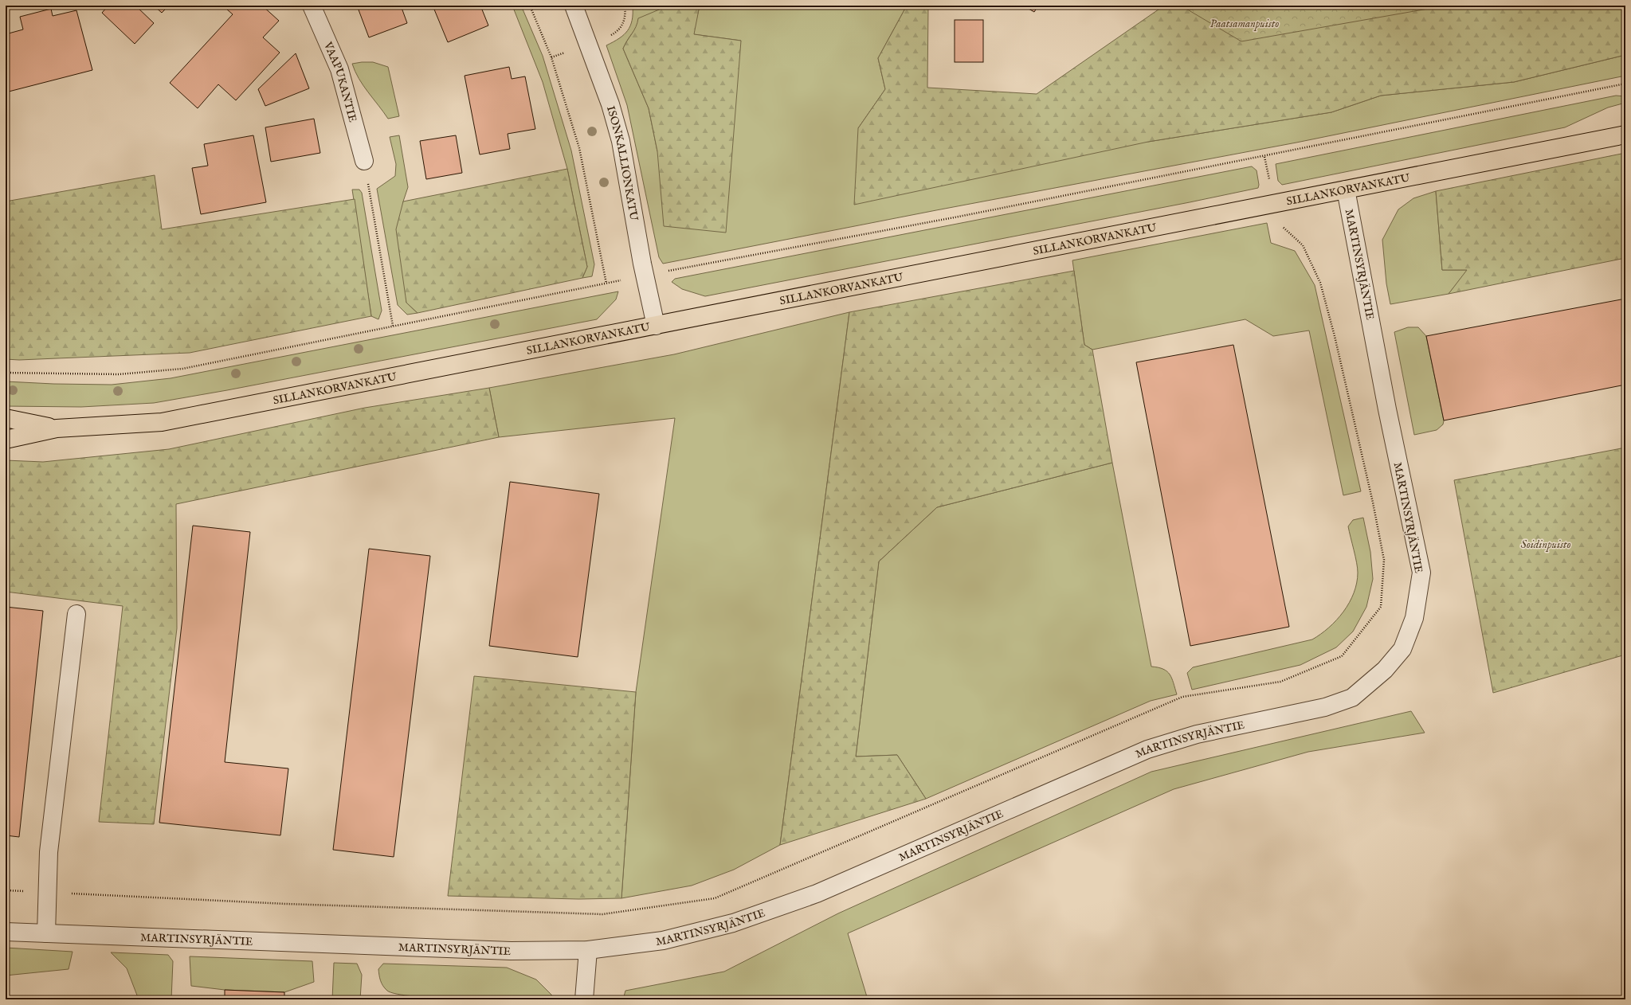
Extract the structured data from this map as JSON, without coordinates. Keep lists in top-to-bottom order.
{
  "streets": {
    "main road": ["SILLANKORVANKATU"],
    "street": ["VAAPUKANTIE", "ISONKALLIONKATU", "MARTINSYRJÄNTIE"]
  },
  "crossings": [
    ["ISONKALLIONKATU", "SILLANKORVANKATU"],
    ["SILLANKORVANKATU", "MARTINSYRJÄNTIE"]
  ],
  "parks": ["Paatsamanpuisto", "Soidinpuisto"]
}
